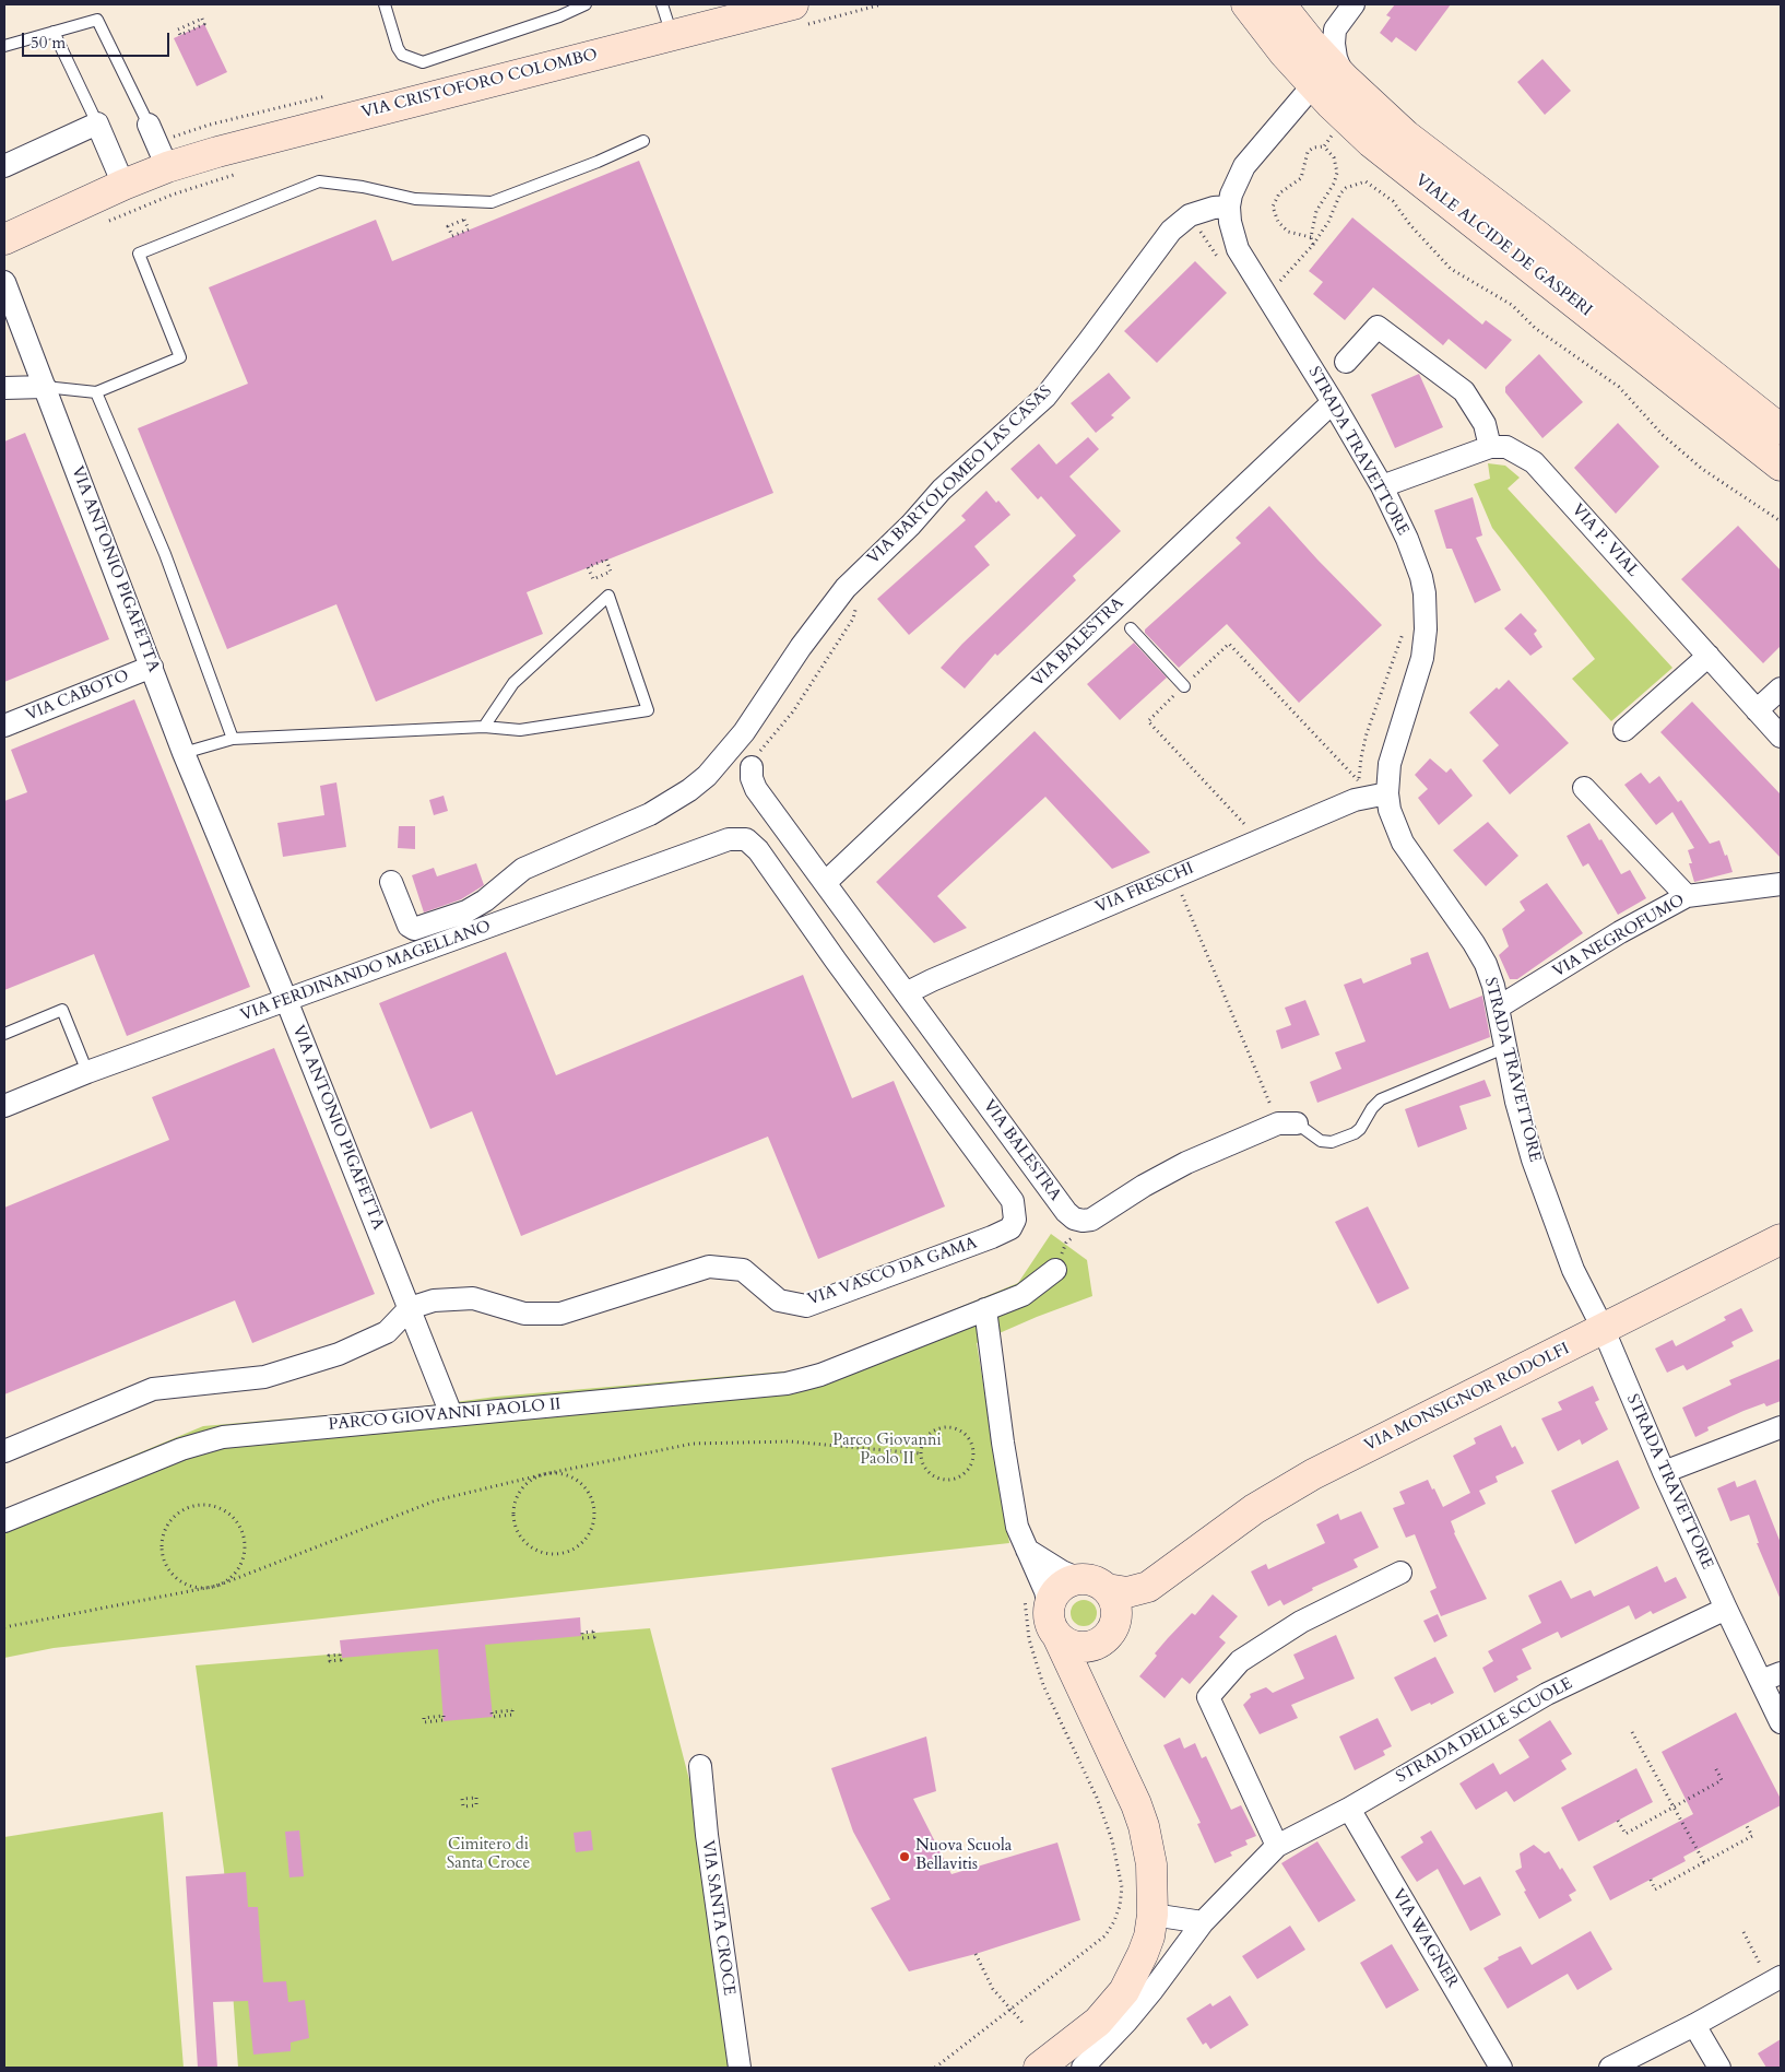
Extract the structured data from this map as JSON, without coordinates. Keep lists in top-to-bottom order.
{
  "streets": {
    "main road": ["VIA CRISTOFORO COLOMBO", "VIALE ALCIDE DE GASPERI", "VIA MONSIGNOR RODOLFI"],
    "street": [
      "STRADA TRAVETTORE",
      "VIA BARTOLOMEO LAS CASAS",
      "VIA P. VIAL",
      "VIA ANTONIO PIGAFETTA",
      "VIA BALESTRA",
      "VIA CABOTO",
      "VIA FRESCHI",
      "VIA NEGROFUMO",
      "VIA FERDINANDO MAGELLANO",
      "VIA VASCO DA GAMA",
      "PARCO GIOVANNI PAOLO II",
      "STRADA DELLE SCUOLE",
      "VIA SANTA CROCE",
      "VIA WAGNER"
    ]
  },
  "crossings": [
    ["VIALE ALCIDE DE GASPERI", "STRADA TRAVETTORE"],
    ["STRADA TRAVETTORE", "VIA BARTOLOMEO LAS CASAS"],
    ["STRADA TRAVETTORE", "VIA BALESTRA"],
    ["STRADA TRAVETTORE", "VIA FRESCHI"],
    ["STRADA TRAVETTORE", "VIA NEGROFUMO"],
    ["STRADA TRAVETTORE", "VIA MONSIGNOR RODOLFI"],
    ["STRADA TRAVETTORE", "STRADA DELLE SCUOLE"],
    ["VIA ANTONIO PIGAFETTA", "VIA CABOTO"],
    ["VIA ANTONIO PIGAFETTA", "VIA FERDINANDO MAGELLANO"],
    ["VIA ANTONIO PIGAFETTA", "VIA VASCO DA GAMA"],
    ["VIA ANTONIO PIGAFETTA", "PARCO GIOVANNI PAOLO II"],
    ["VIA BALESTRA", "VIA FRESCHI"],
    ["VIA FERDINANDO MAGELLANO", "VIA VASCO DA GAMA"],
    ["STRADA DELLE SCUOLE", "VIA WAGNER"]
  ],
  "parks": ["Parco Giovanni Paolo II", "Cimitero di Santa Croce"],
  "places": ["Nuova Scuola Bellavitis"],
  "scale_bar": "50 m"
}
